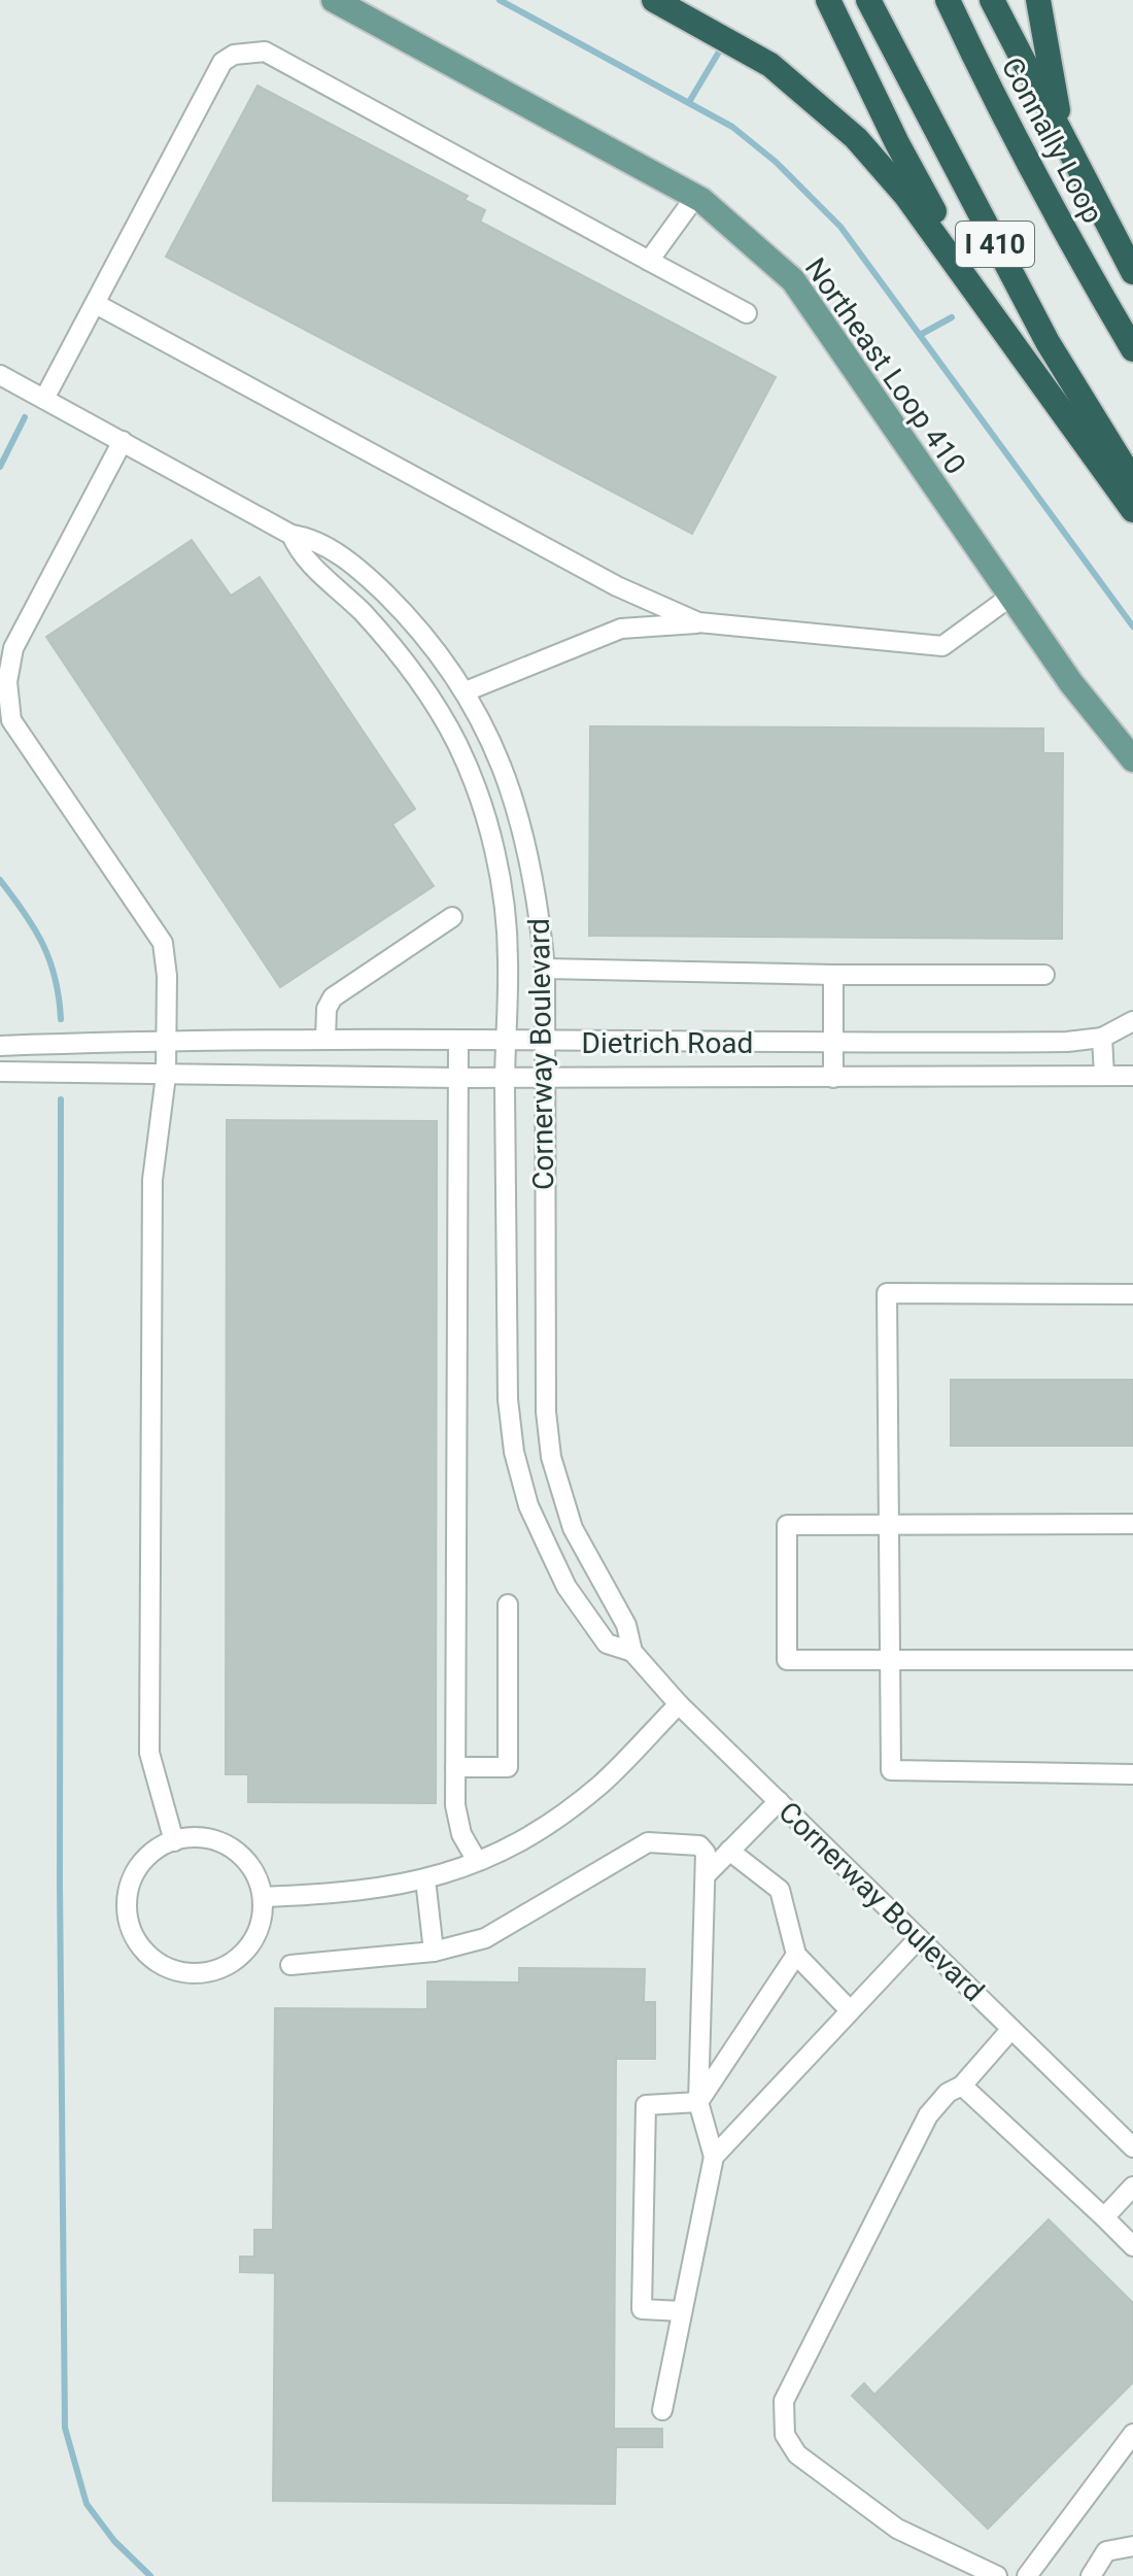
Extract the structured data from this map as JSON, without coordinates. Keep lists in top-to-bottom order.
{
  "streets": {
    "highway": ["Connally Loop", "I 410"],
    "main road": ["Northeast Loop 410"],
    "street": ["Dietrich Road", "Cornerway Boulevard"]
  },
  "crossings": [
    ["Dietrich Road", "Cornerway Boulevard"]
  ]
}
